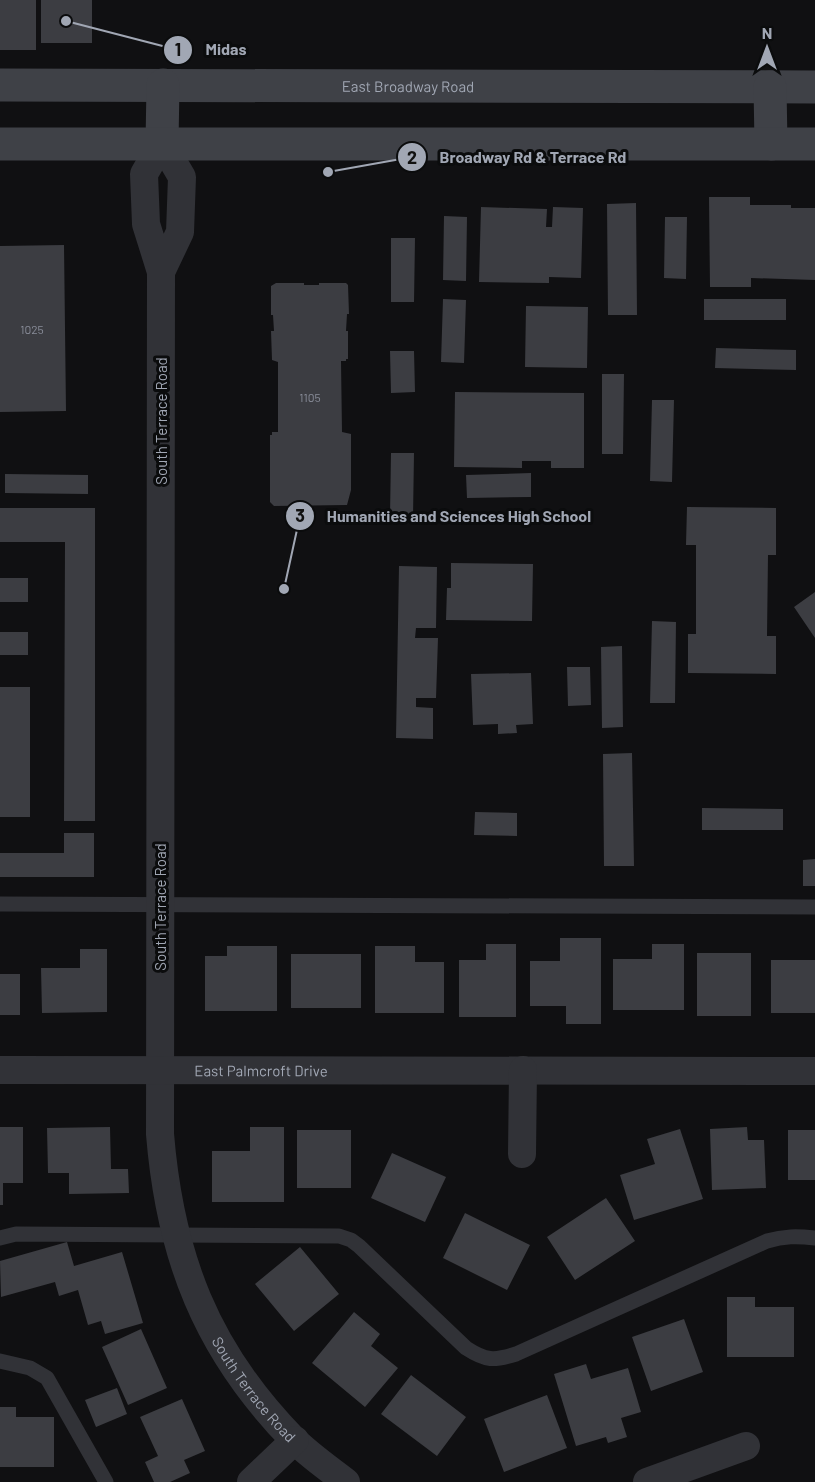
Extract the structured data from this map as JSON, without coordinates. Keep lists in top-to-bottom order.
{
  "streets": {
    "main road": ["East Broadway Road"],
    "street": ["South Terrace Road", "East Palmcroft Drive"]
  },
  "crossings": [
    ["South Terrace Road", "East Palmcroft Drive"]
  ],
  "places": ["Midas", "Broadway Rd & Terrace Rd", "Humanities and Sciences High School"],
  "house_numbers": ["1025", "1105"],
  "north": "top"
}
